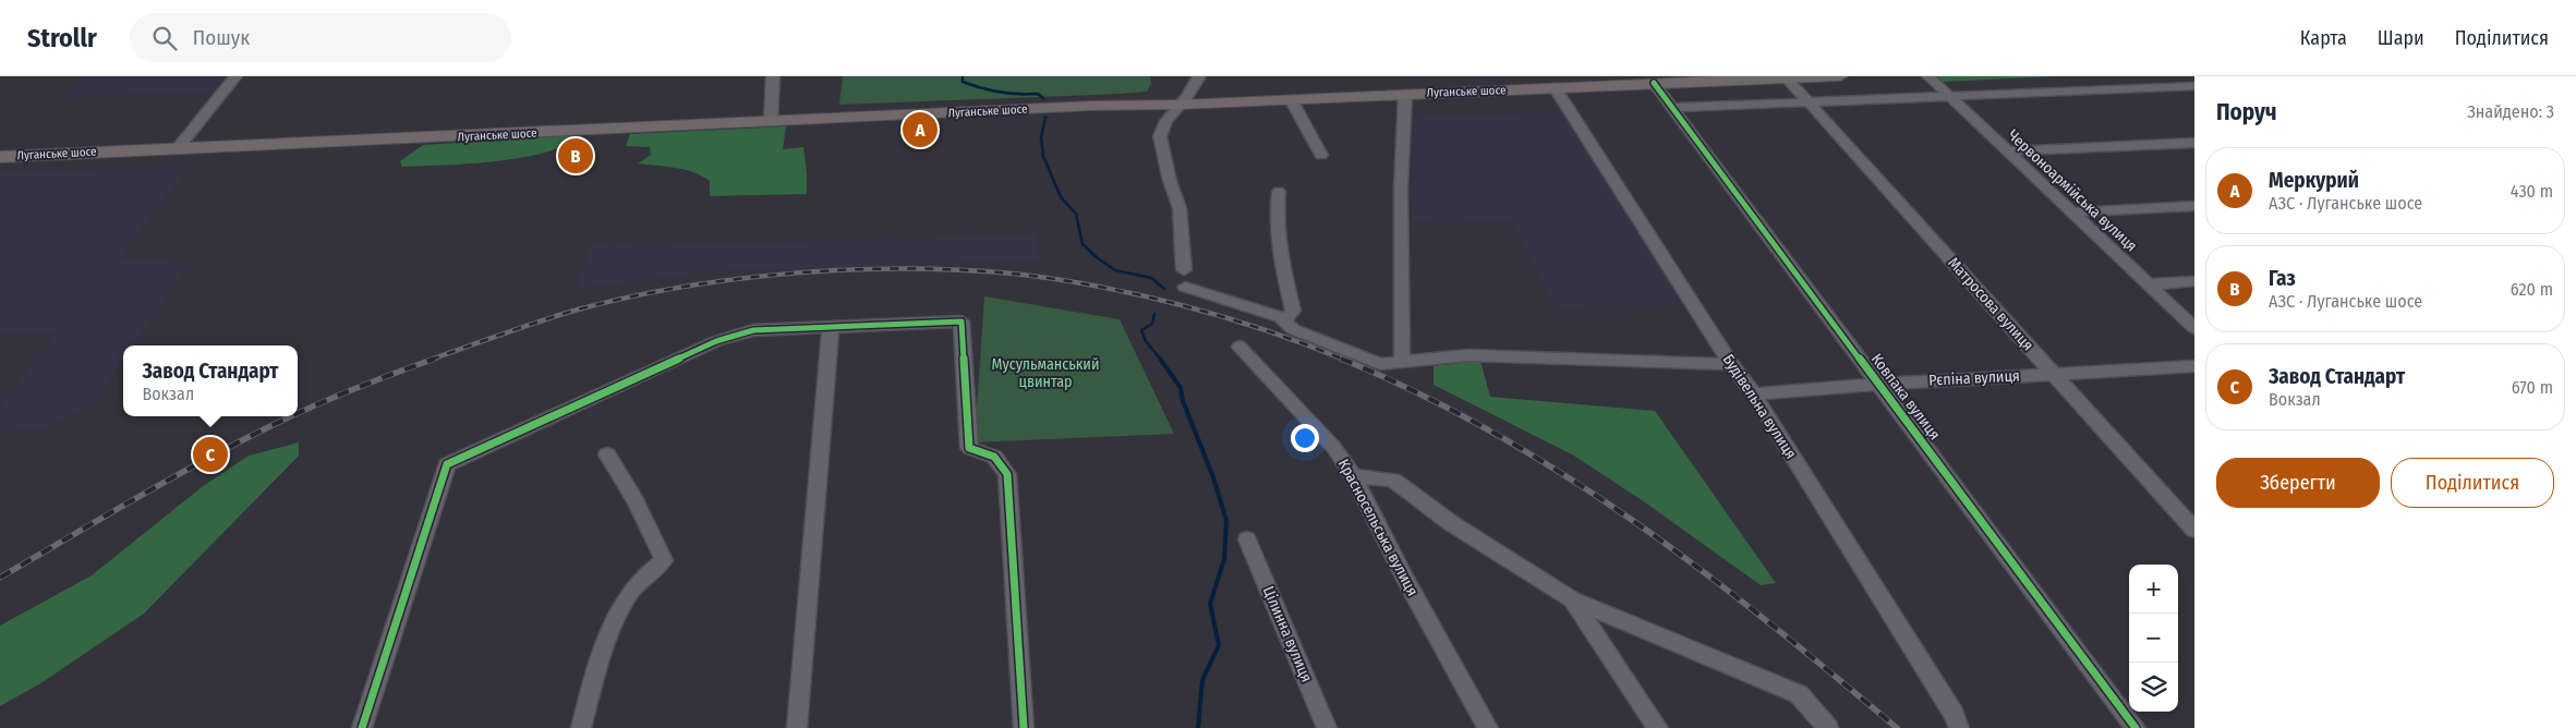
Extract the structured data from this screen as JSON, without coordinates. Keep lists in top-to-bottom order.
{
  "streets": {
    "main road": ["Луганське шосе"],
    "street": [
      "Червоноармійська вулиця",
      "Матросова вулиця",
      "Рєпіна вулиця",
      "Ковпака вулиця",
      "Будівельна вулиця",
      "Красносельська вулиця",
      "Цілинна вулиця"
    ]
  },
  "crossings": [
    ["Луганське шосе", "Матросова вулиця"],
    ["Луганське шосе", "Ковпака вулиця"],
    ["Луганське шосе", "Будівельна вулиця"],
    ["Матросова вулиця", "Рєпіна вулиця"],
    ["Рєпіна вулиця", "Ковпака вулиця"],
    ["Рєпіна вулиця", "Будівельна вулиця"]
  ],
  "parks": ["Мусульманський цвинтар"],
  "page": {
    "header": "Strollr",
    "search": "Пошук",
    "nav": ["Карта", "Шари", "Поділитися"],
    "heading": ["Поруч", "Знайдено: 3"],
    "pins": ["A", "B", "C"],
    "list": [
      {
        "mark": "A",
        "name": "Меркурий",
        "note": "АЗС · Луганське шосе",
        "value": "430 m"
      },
      {
        "mark": "B",
        "name": "Газ",
        "note": "АЗС · Луганське шосе",
        "value": "620 m"
      },
      {
        "mark": "C",
        "name": "Завод Стандарт",
        "note": "Вокзал",
        "value": "670 m"
      }
    ],
    "popup": ["Завод Стандарт", "Вокзал"],
    "buttons": ["Зберегти", "Поділитися"],
    "map_buttons": ["+", "−"]
  }
}
